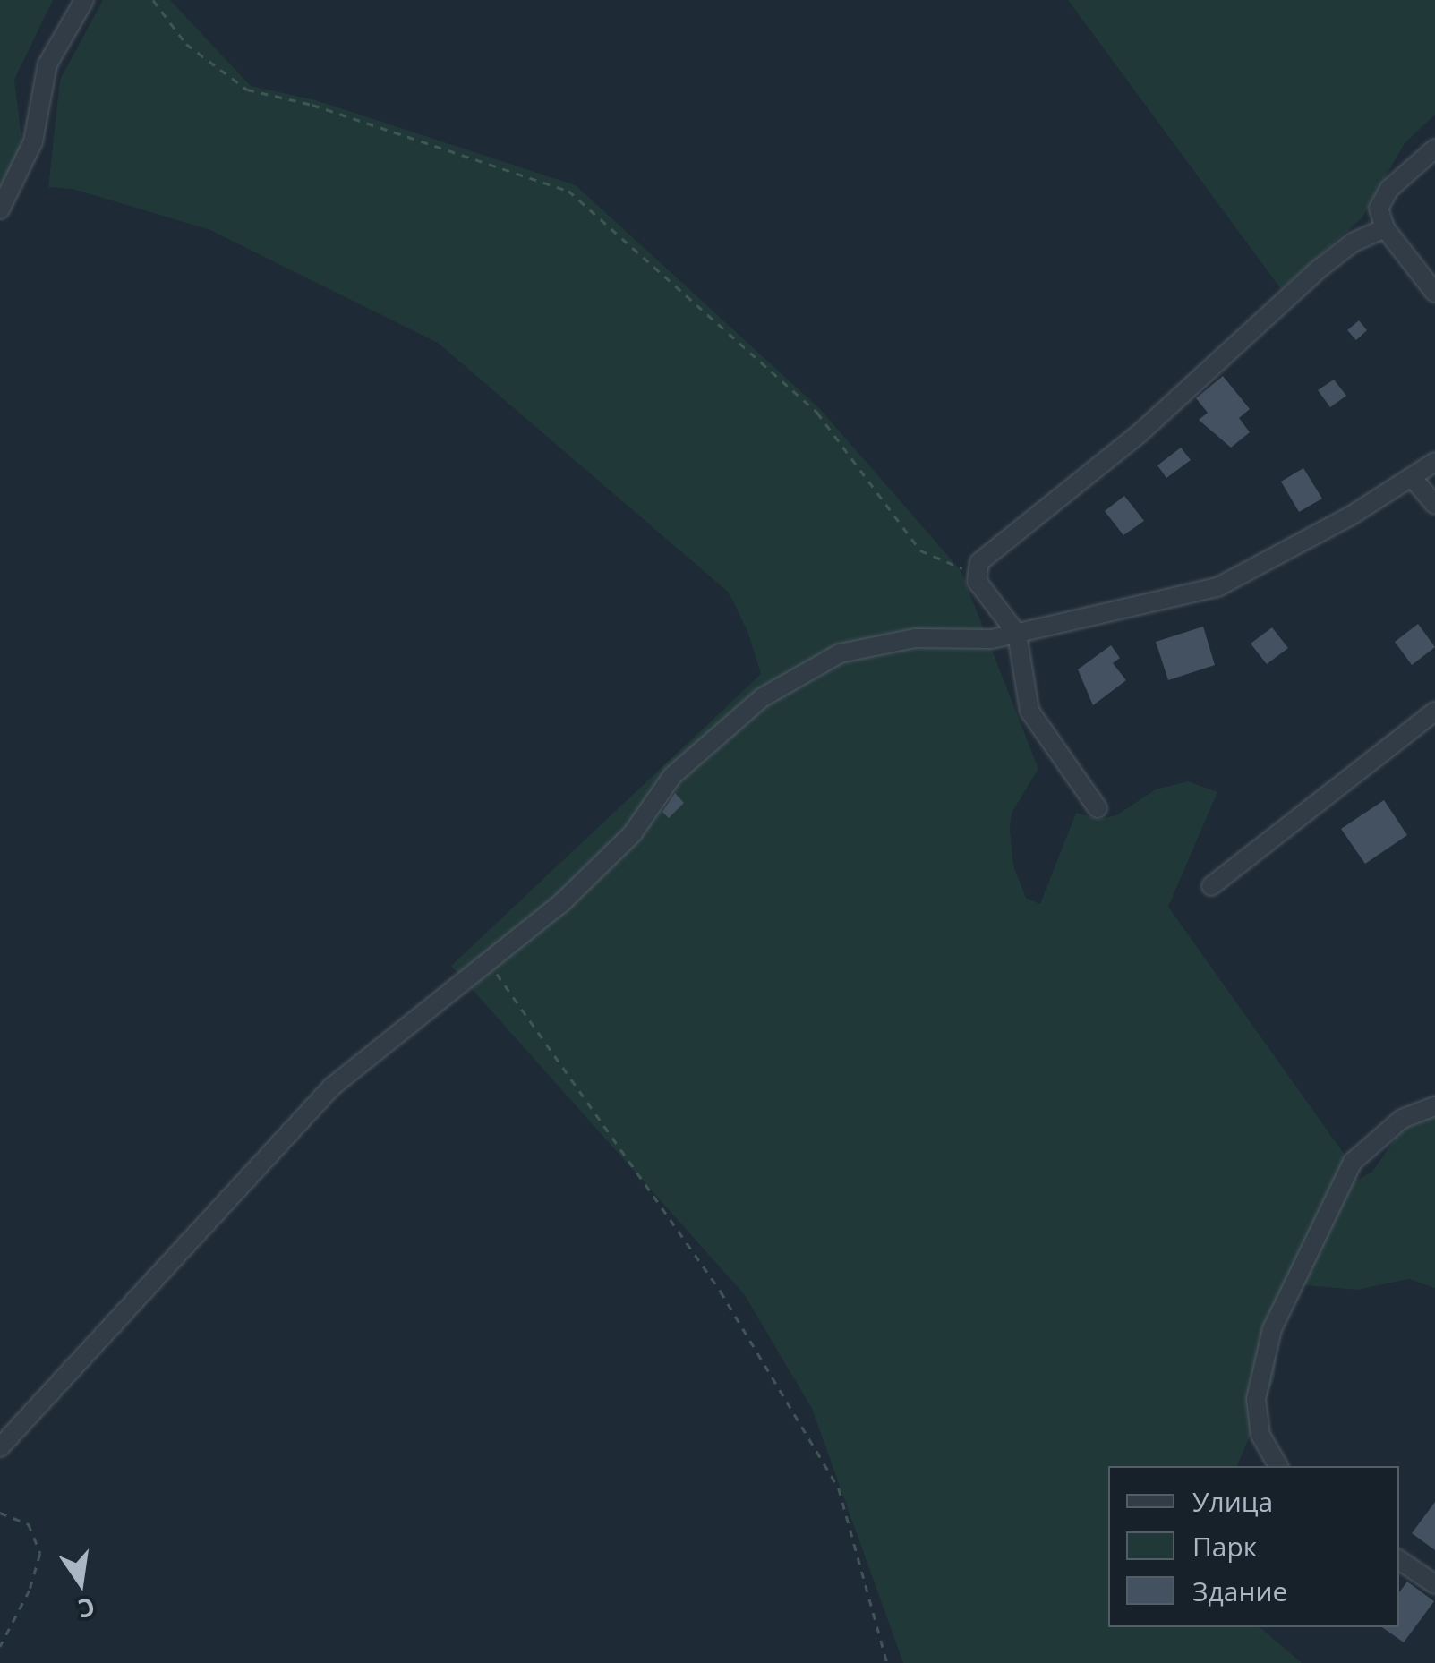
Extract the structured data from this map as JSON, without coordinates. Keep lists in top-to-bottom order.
{
  "legend": ["Улица", "Парк", "Здание"],
  "north": "bottom"
}
